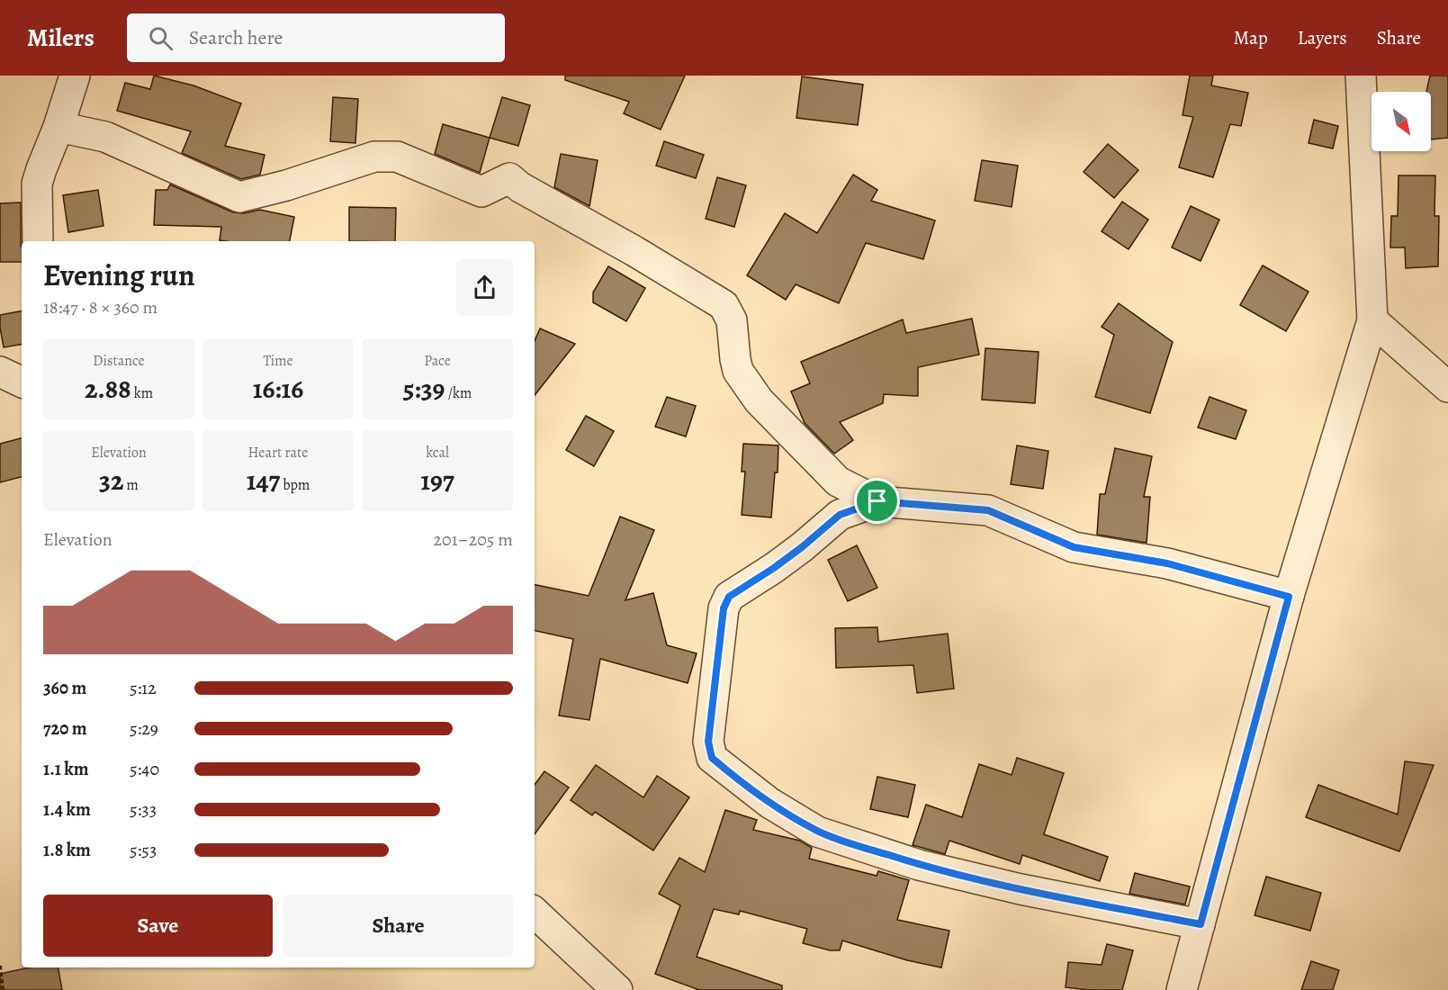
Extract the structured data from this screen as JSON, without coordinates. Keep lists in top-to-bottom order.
{
  "north": "bottom right",
  "page": {
    "header": "Milers",
    "search": "Search here",
    "nav": ["Map", "Layers", "Share"],
    "heading": ["Evening run", "18:47 · 8 × 360 m"],
    "stats": [
      ["Distance", "2.88 km"],
      ["Time", "16:16"],
      ["Pace", "5:39 /km"],
      ["Elevation", "32 m"],
      ["Heart rate", "147 bpm"],
      ["kcal", "197"]
    ],
    "chart": ["Elevation", "201–205 m"],
    "list": [
      {
        "name": "360 m",
        "note": "5:12"
      },
      {
        "name": "720 m",
        "note": "5:29"
      },
      {
        "name": "1.1 km",
        "note": "5:40"
      },
      {
        "name": "1.4 km",
        "note": "5:33"
      },
      {
        "name": "1.8 km",
        "note": "5:53"
      }
    ],
    "buttons": ["Save", "Share"]
  }
}
